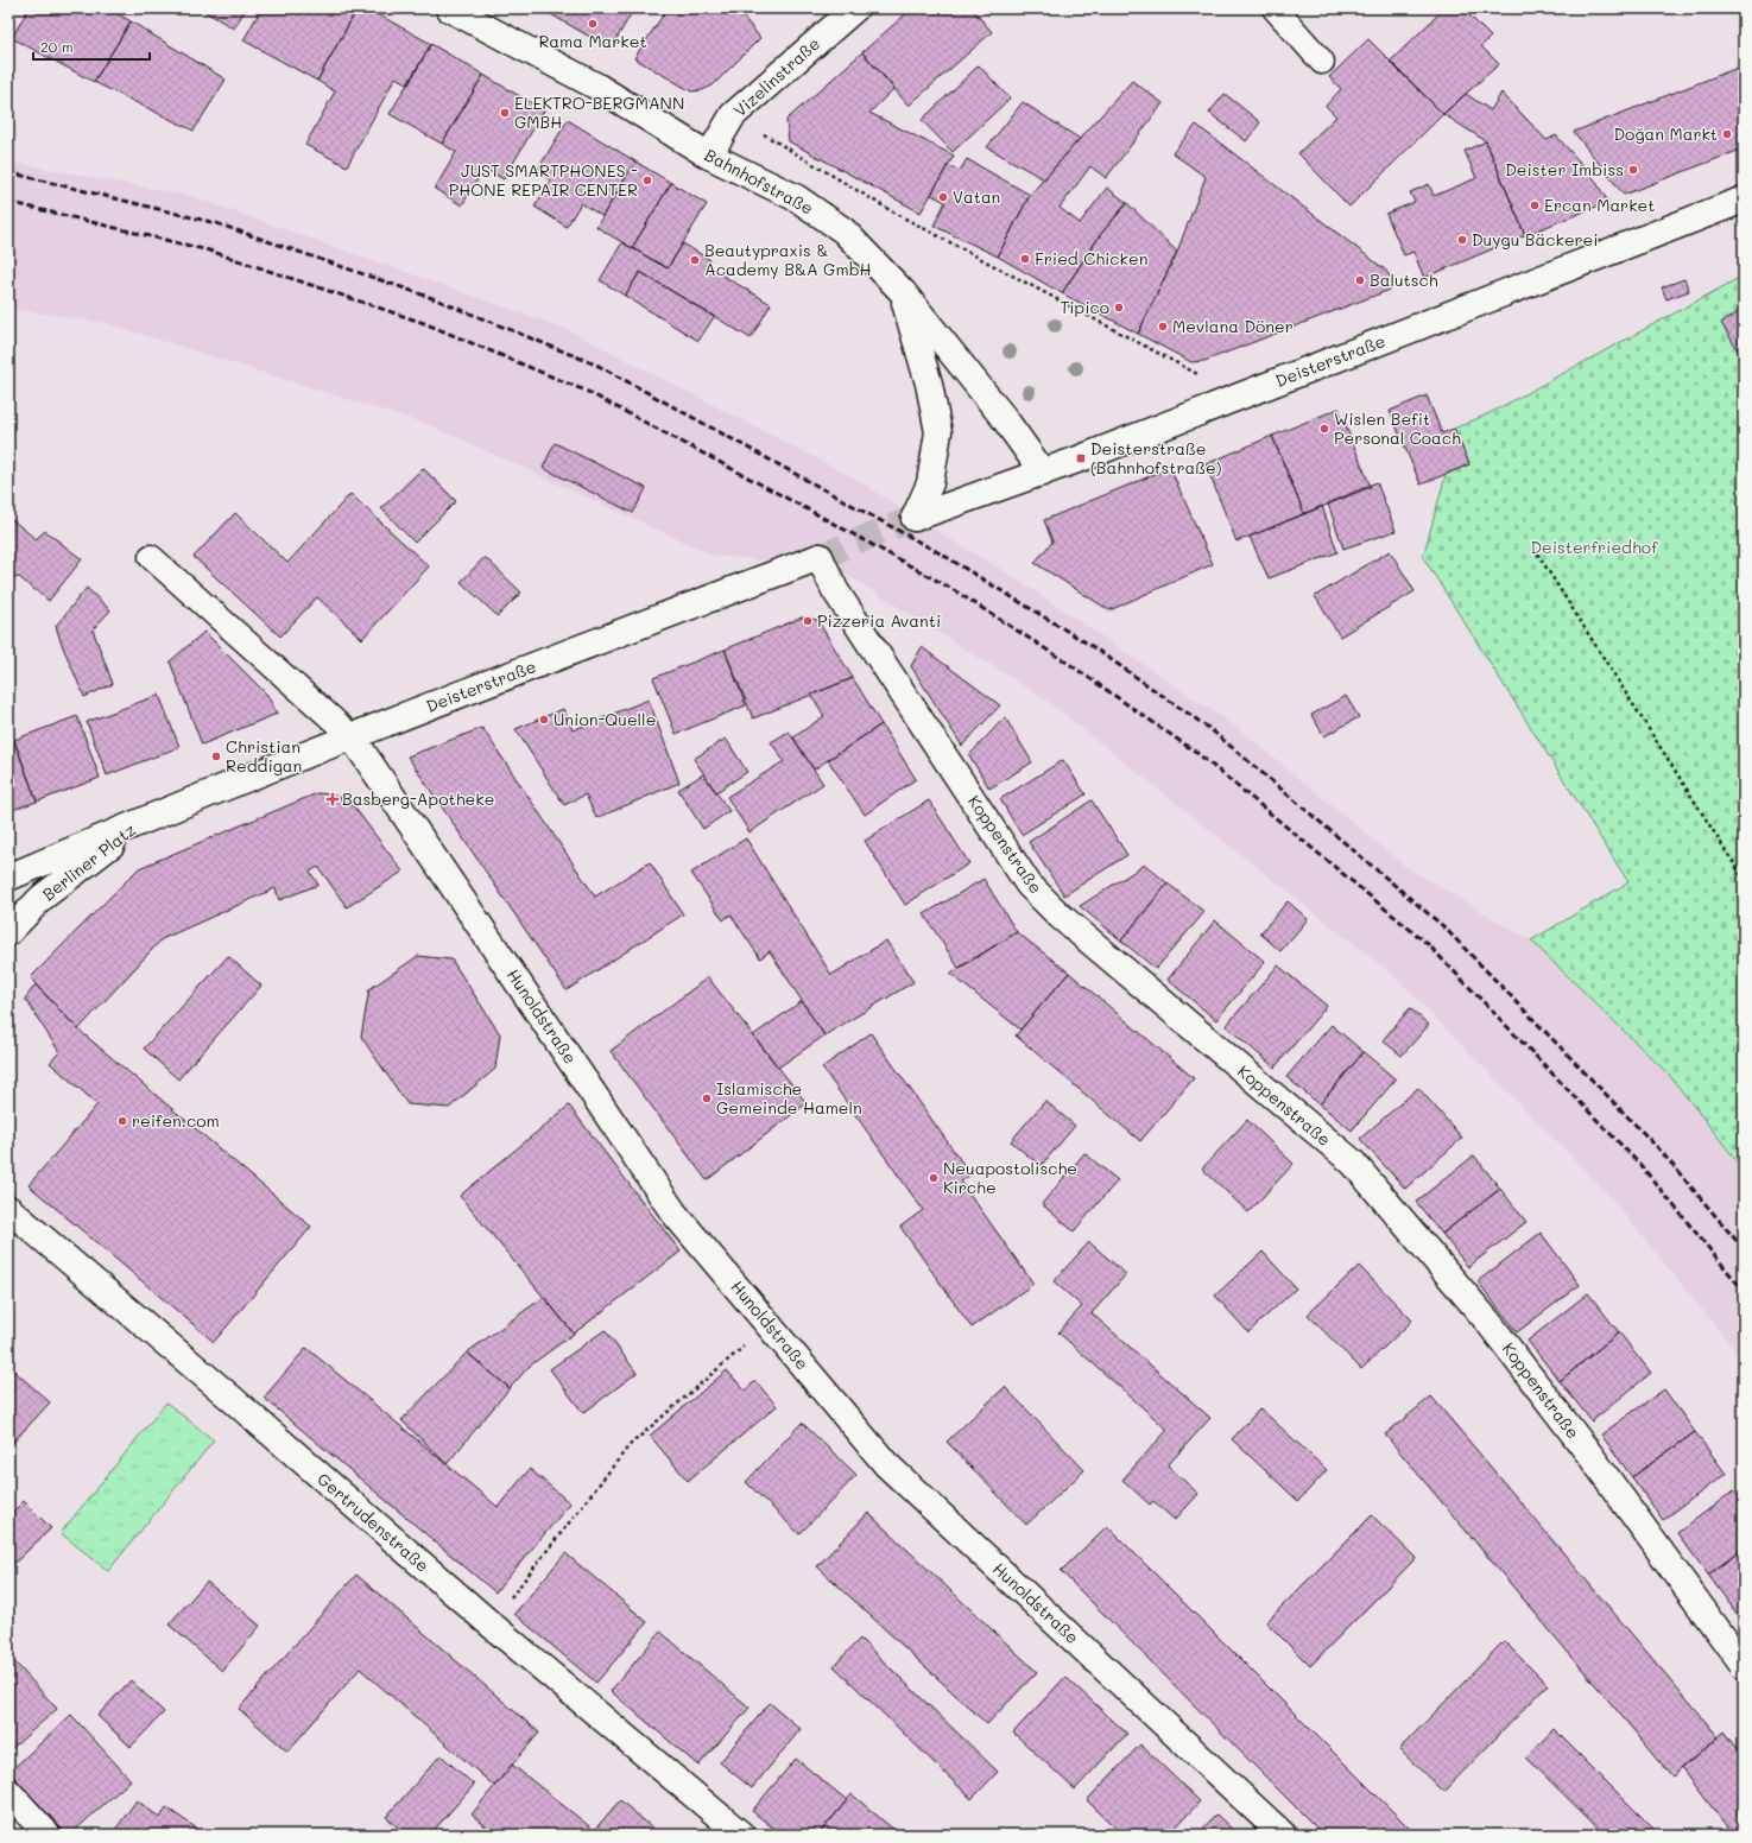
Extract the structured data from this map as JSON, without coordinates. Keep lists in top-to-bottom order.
{
  "streets": {
    "street": [
      "Vizelinstraße",
      "Bahnhofstraße",
      "Deisterstraße",
      "Koppenstraße",
      "Berliner Platz",
      "Hunoldstraße",
      "Gertrudenstraße"
    ]
  },
  "crossings": [
    ["Vizelinstraße", "Bahnhofstraße"],
    ["Bahnhofstraße", "Deisterstraße"],
    ["Deisterstraße", "Koppenstraße"],
    ["Deisterstraße", "Berliner Platz"],
    ["Deisterstraße", "Hunoldstraße"]
  ],
  "parks": ["Deisterfriedhof"],
  "places": {
    "other": [
      "Rama Market",
      "ELEKTRO-BERGMANN GMBH",
      "Doğan Markt",
      "Deister Imbiss",
      "JUST SMARTPHONES - PHONE REPAIR CENTER",
      "Vatan",
      "Ercan Market",
      "Duygu Bäckerei",
      "Fried Chicken",
      "Beautypraxis & Academy B&A GmbH",
      "Balutsch",
      "Tipico",
      "Mevlana Döner",
      "Wislen Befit Personal Coach",
      "Pizzeria Avanti",
      "Union-Quelle",
      "Christian Reddigan",
      "Islamische Gemeinde Hameln",
      "reifen.com",
      "Neuapostolische Kirche"
    ],
    "transit": ["Deisterstraße (Bahnhofstraße)"],
    "health": ["Basberg-Apotheke"]
  },
  "scale_bar": "20 m"
}
